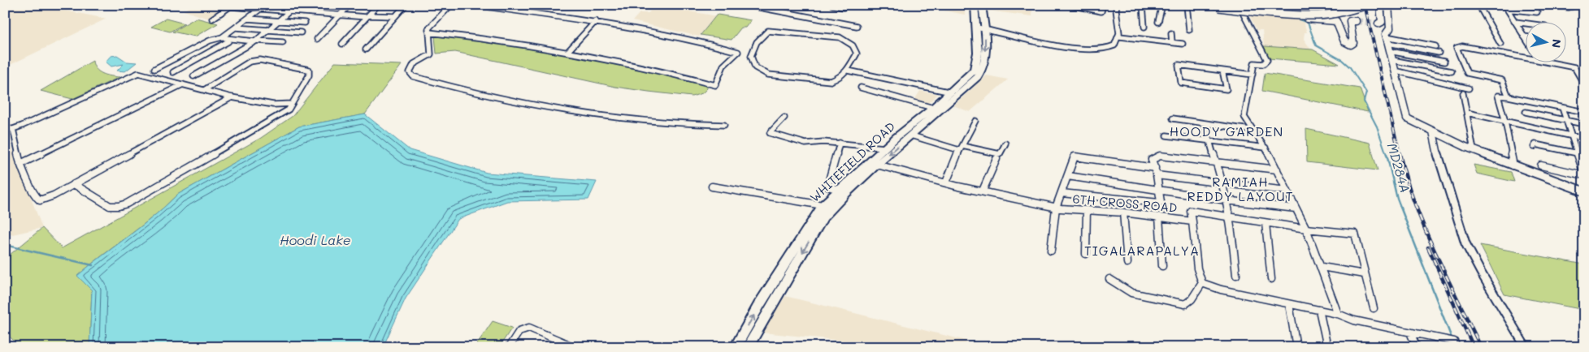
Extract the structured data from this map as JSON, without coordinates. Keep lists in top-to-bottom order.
{
  "streets": {
    "main road": ["WHITEFIELD ROAD"],
    "street": ["6TH CROSS ROAD"]
  },
  "crossings": [
    ["WHITEFIELD ROAD", "6TH CROSS ROAD"]
  ],
  "districts": ["HOODY GARDEN", "RAMIAH REDDY LAYOUT", "TIGALARAPALYA"],
  "water": ["MD284A", "Hoodi Lake"],
  "north": "right"
}
